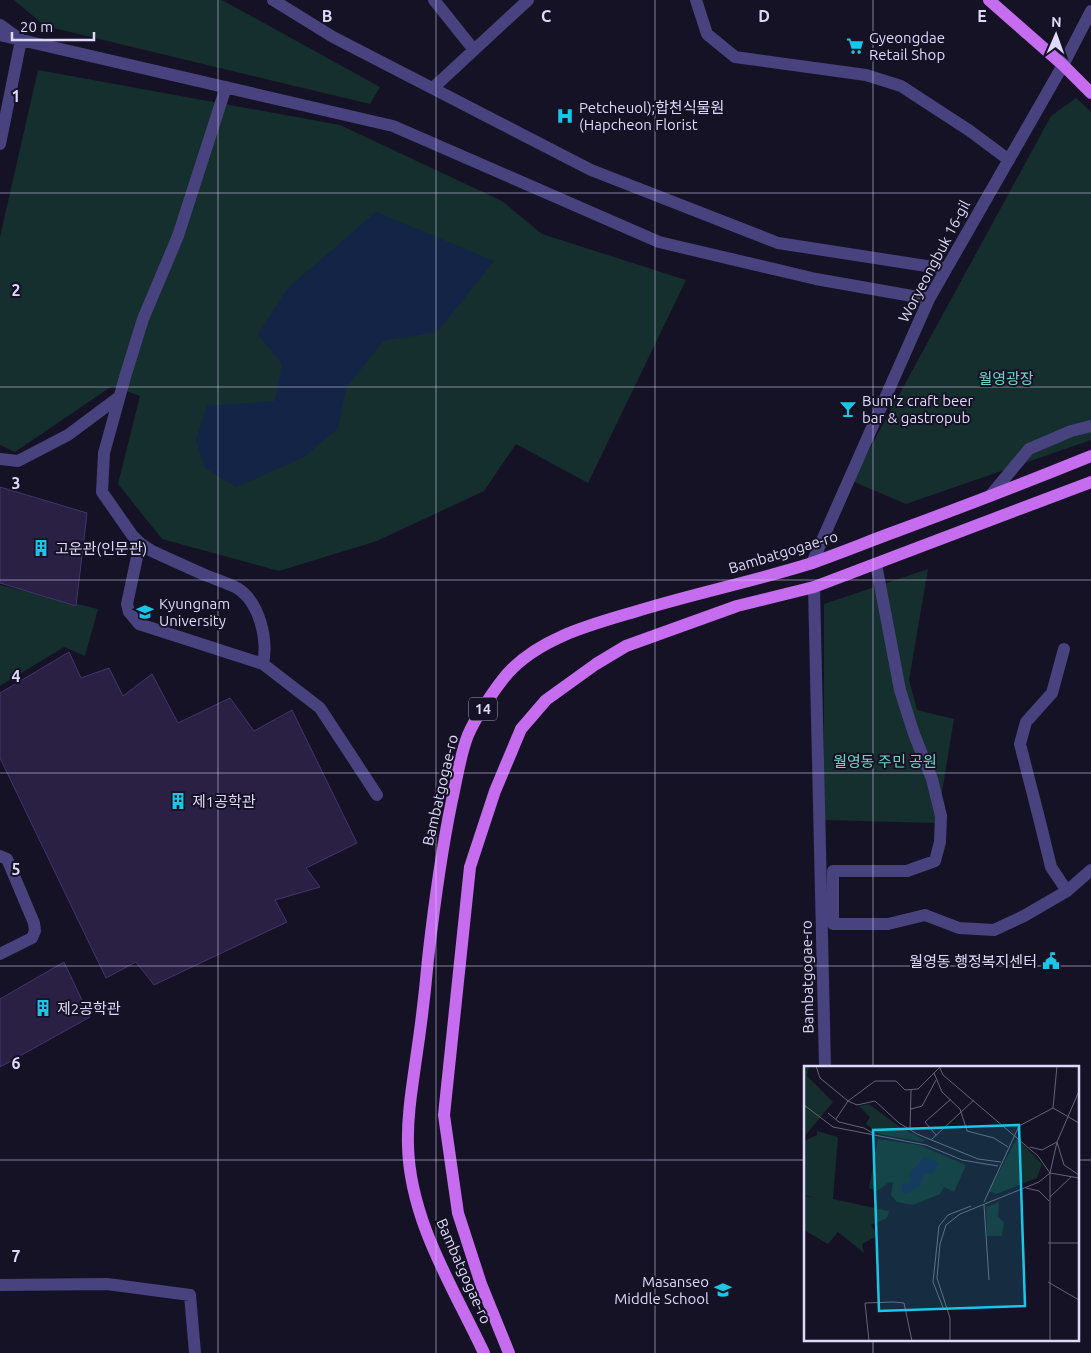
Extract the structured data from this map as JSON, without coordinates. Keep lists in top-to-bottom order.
{
  "streets": {
    "main road": ["Bambatgogae-ro", "14"],
    "street": ["Woryeongbuk 16-gil"]
  },
  "crossings": [
    ["Woryeongbuk 16-gil", "Bambatgogae-ro"]
  ],
  "parks": ["월영광장", "월영동 주민 공원"],
  "places": {
    "supermarket": ["Gyeongdae Retail Shop"],
    "hospital": ["Petcheuol);합천식물원 (Hapcheon Florist"],
    "bar": ["Bum'z craft beer bar & gastropub"],
    "building": ["고운관(인문관)", "제1공학관", "제2공학관"],
    "school or university": ["Kyungnam University", "Masanseo Middle School"],
    "public building": ["월영동 행정복지센터"]
  },
  "scale_bar": "20 m",
  "north": "top",
  "grid": {
    "columns": [
      "B",
      "C",
      "D",
      "E"
    ],
    "rows": [
      "1",
      "2",
      "3",
      "4",
      "5",
      "6",
      "7"
    ]
  }
}
